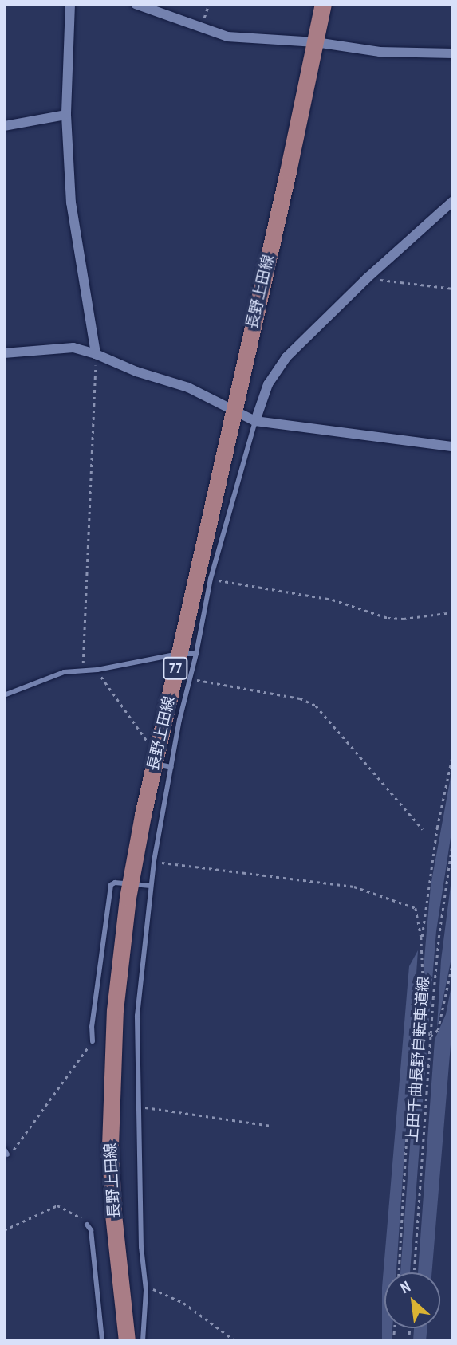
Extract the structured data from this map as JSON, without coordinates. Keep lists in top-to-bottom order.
{
  "streets": {
    "main road": ["長野上田線", "77"],
    "path": ["上田千曲長野自転車道線"]
  },
  "north": "top left"
}
